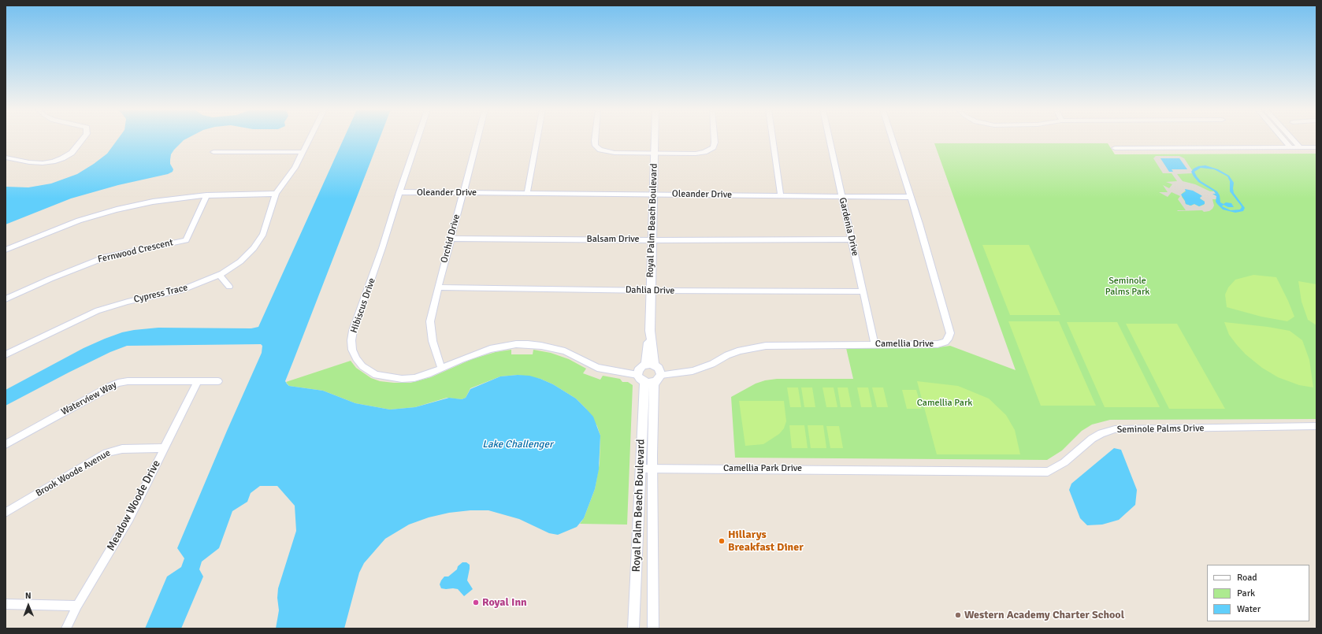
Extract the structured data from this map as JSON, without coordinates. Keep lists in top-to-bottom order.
{
  "streets": {
    "street": [
      "Oleander Drive",
      "Royal Palm Beach Boulevard",
      "Gardenia Drive",
      "Orchid Drive",
      "Balsam Drive",
      "Fernwood Crescent",
      "Dahlia Drive",
      "Cypress Trace",
      "Hibiscus Drive",
      "Camellia Drive",
      "Waterview Way",
      "Seminole Palms Drive",
      "Camellia Park Drive",
      "Brook Woode Avenue",
      "Meadow Woode Drive"
    ]
  },
  "crossings": [
    ["Oleander Drive", "Royal Palm Beach Boulevard"],
    ["Oleander Drive", "Gardenia Drive"],
    ["Oleander Drive", "Orchid Drive"],
    ["Oleander Drive", "Hibiscus Drive"],
    ["Oleander Drive", "Camellia Drive"],
    ["Royal Palm Beach Boulevard", "Balsam Drive"],
    ["Royal Palm Beach Boulevard", "Dahlia Drive"],
    ["Royal Palm Beach Boulevard", "Hibiscus Drive"],
    ["Royal Palm Beach Boulevard", "Camellia Drive"],
    ["Royal Palm Beach Boulevard", "Camellia Park Drive"],
    ["Gardenia Drive", "Balsam Drive"],
    ["Gardenia Drive", "Dahlia Drive"],
    ["Gardenia Drive", "Camellia Drive"],
    ["Orchid Drive", "Balsam Drive"],
    ["Orchid Drive", "Dahlia Drive"],
    ["Orchid Drive", "Hibiscus Drive"],
    ["Waterview Way", "Meadow Woode Drive"],
    ["Seminole Palms Drive", "Camellia Park Drive"],
    ["Brook Woode Avenue", "Meadow Woode Drive"]
  ],
  "water": ["Lake Challenger"],
  "parks": ["Seminole Palms Park", "Camellia Park"],
  "places": ["Hillarys Breakfast Diner", "Royal Inn", "Western Academy Charter School"],
  "legend": ["Road", "Park", "Water"],
  "north": "top"
}
